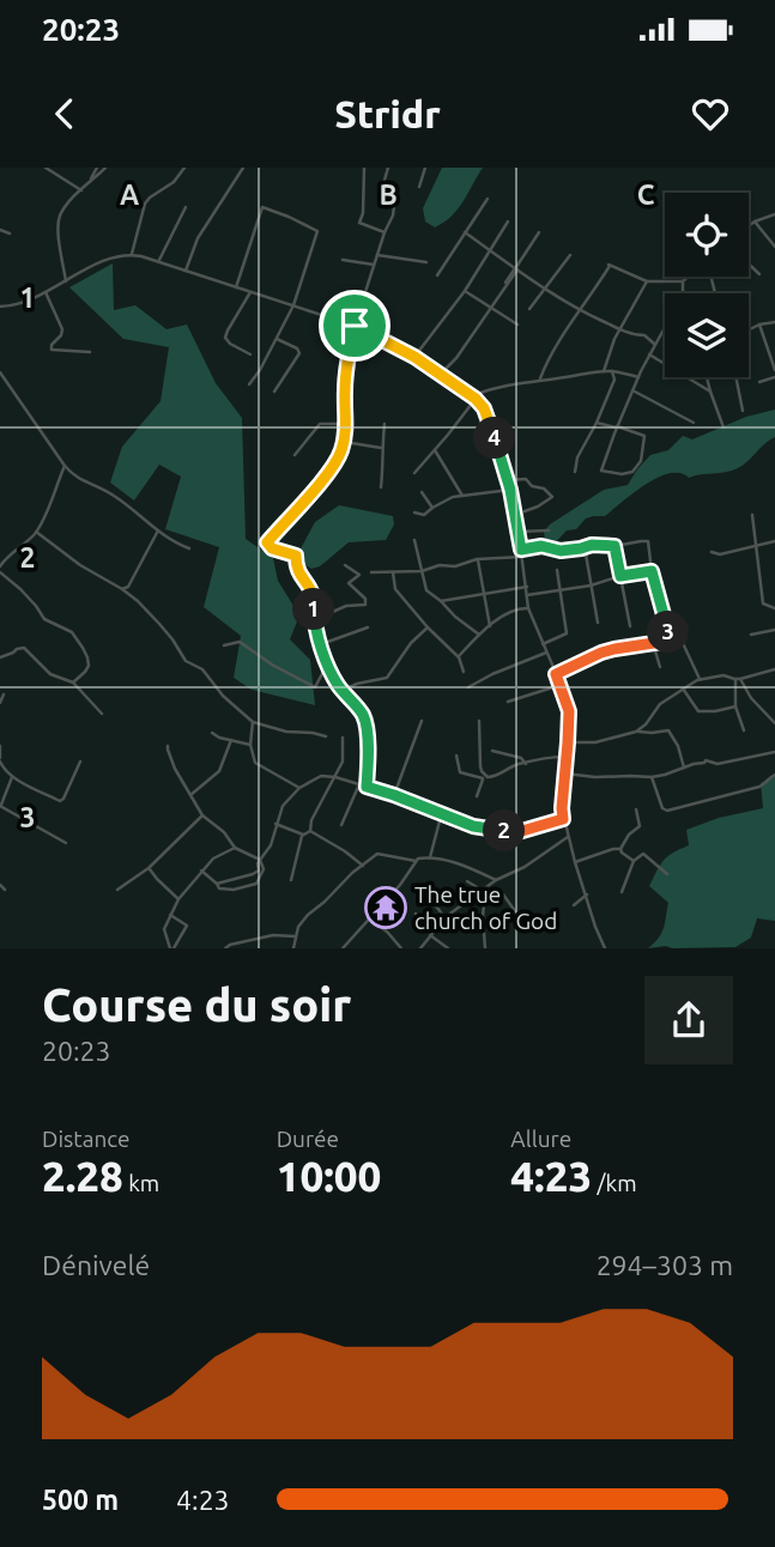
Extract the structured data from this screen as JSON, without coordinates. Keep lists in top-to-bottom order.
{
  "places": {
    "temple": ["The true church of God"]
  },
  "page": {
    "status": "20:23",
    "header": "Stridr",
    "pins": [
      "4",
      "1",
      "3",
      "2"
    ],
    "heading": ["Course du soir", "20:23"],
    "stats": [
      ["Distance", "2.28 km"],
      ["Durée", "10:00"],
      ["Allure", "4:23 /km"]
    ],
    "chart": ["Dénivelé", "294–303 m"],
    "list": [
      {
        "name": "500 m",
        "note": "4:23"
      }
    ]
  },
  "grid": {
    "columns": ["A", "B", "C"],
    "rows": ["1", "2", "3"]
  }
}
